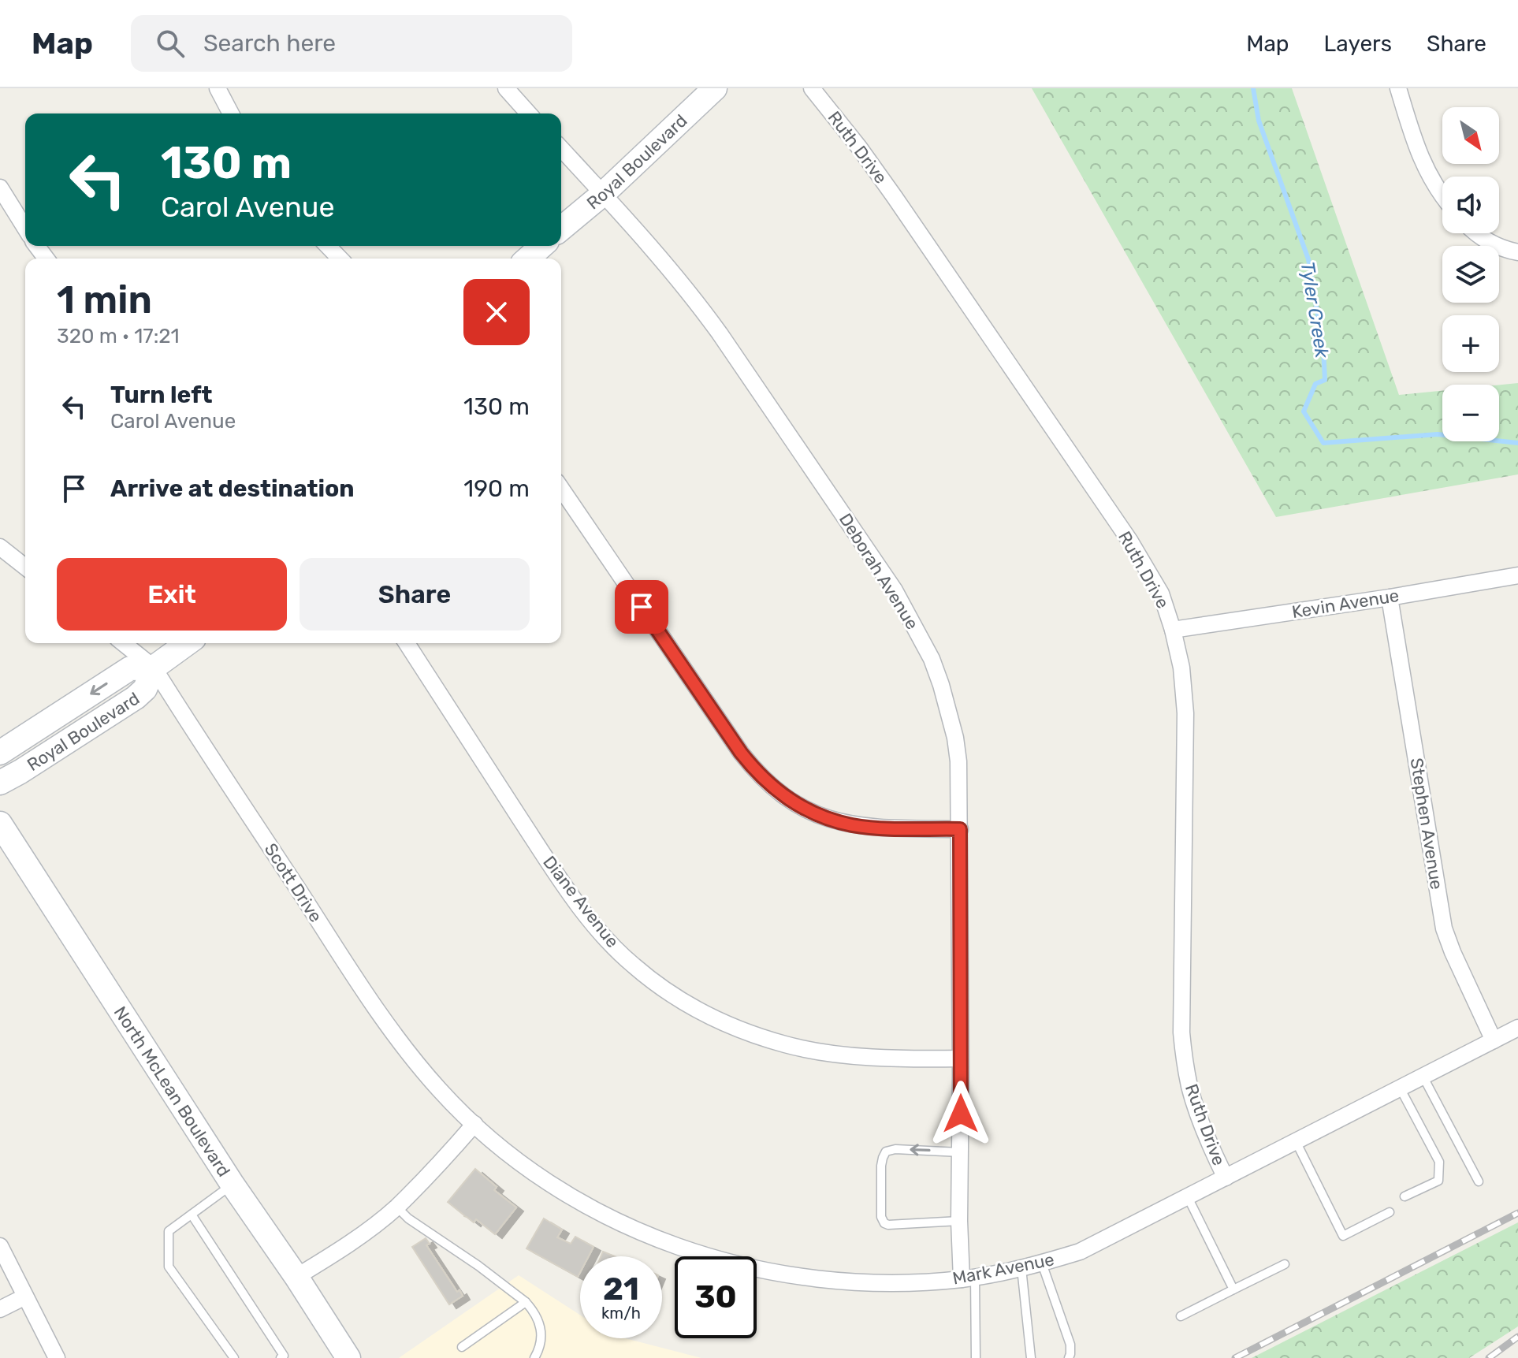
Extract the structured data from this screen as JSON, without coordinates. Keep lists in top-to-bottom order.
{
  "streets": {
    "street": [
      "Ruth Drive",
      "Royal Boulevard",
      "Deborah Avenue",
      "Kevin Avenue",
      "Stephen Avenue",
      "Scott Drive",
      "Diane Avenue",
      "North McLean Boulevard",
      "Mark Avenue"
    ]
  },
  "crossings": [
    ["Ruth Drive", "Kevin Avenue"],
    ["Ruth Drive", "Mark Avenue"],
    ["Royal Boulevard", "Deborah Avenue"],
    ["Royal Boulevard", "Scott Drive"],
    ["Deborah Avenue", "Diane Avenue"],
    ["Deborah Avenue", "Mark Avenue"],
    ["Kevin Avenue", "Stephen Avenue"],
    ["Stephen Avenue", "Mark Avenue"],
    ["Scott Drive", "Mark Avenue"]
  ],
  "water": ["Tyler Creek"],
  "north": "bottom right",
  "page": {
    "header": "Map",
    "search": "Search here",
    "nav": ["Map", "Layers", "Share"],
    "map_buttons": ["+", "−"],
    "turn": ["130 m", "Carol Avenue"],
    "heading": ["1 min", "320 m · 17:21"],
    "list": [
      {
        "name": "Turn left",
        "note": "Carol Avenue",
        "value": "130 m"
      },
      {
        "name": "Arrive at destination",
        "value": "190 m"
      }
    ],
    "buttons": ["Exit", "Share"],
    "speed": "21 km/h",
    "limit": "30"
  }
}
